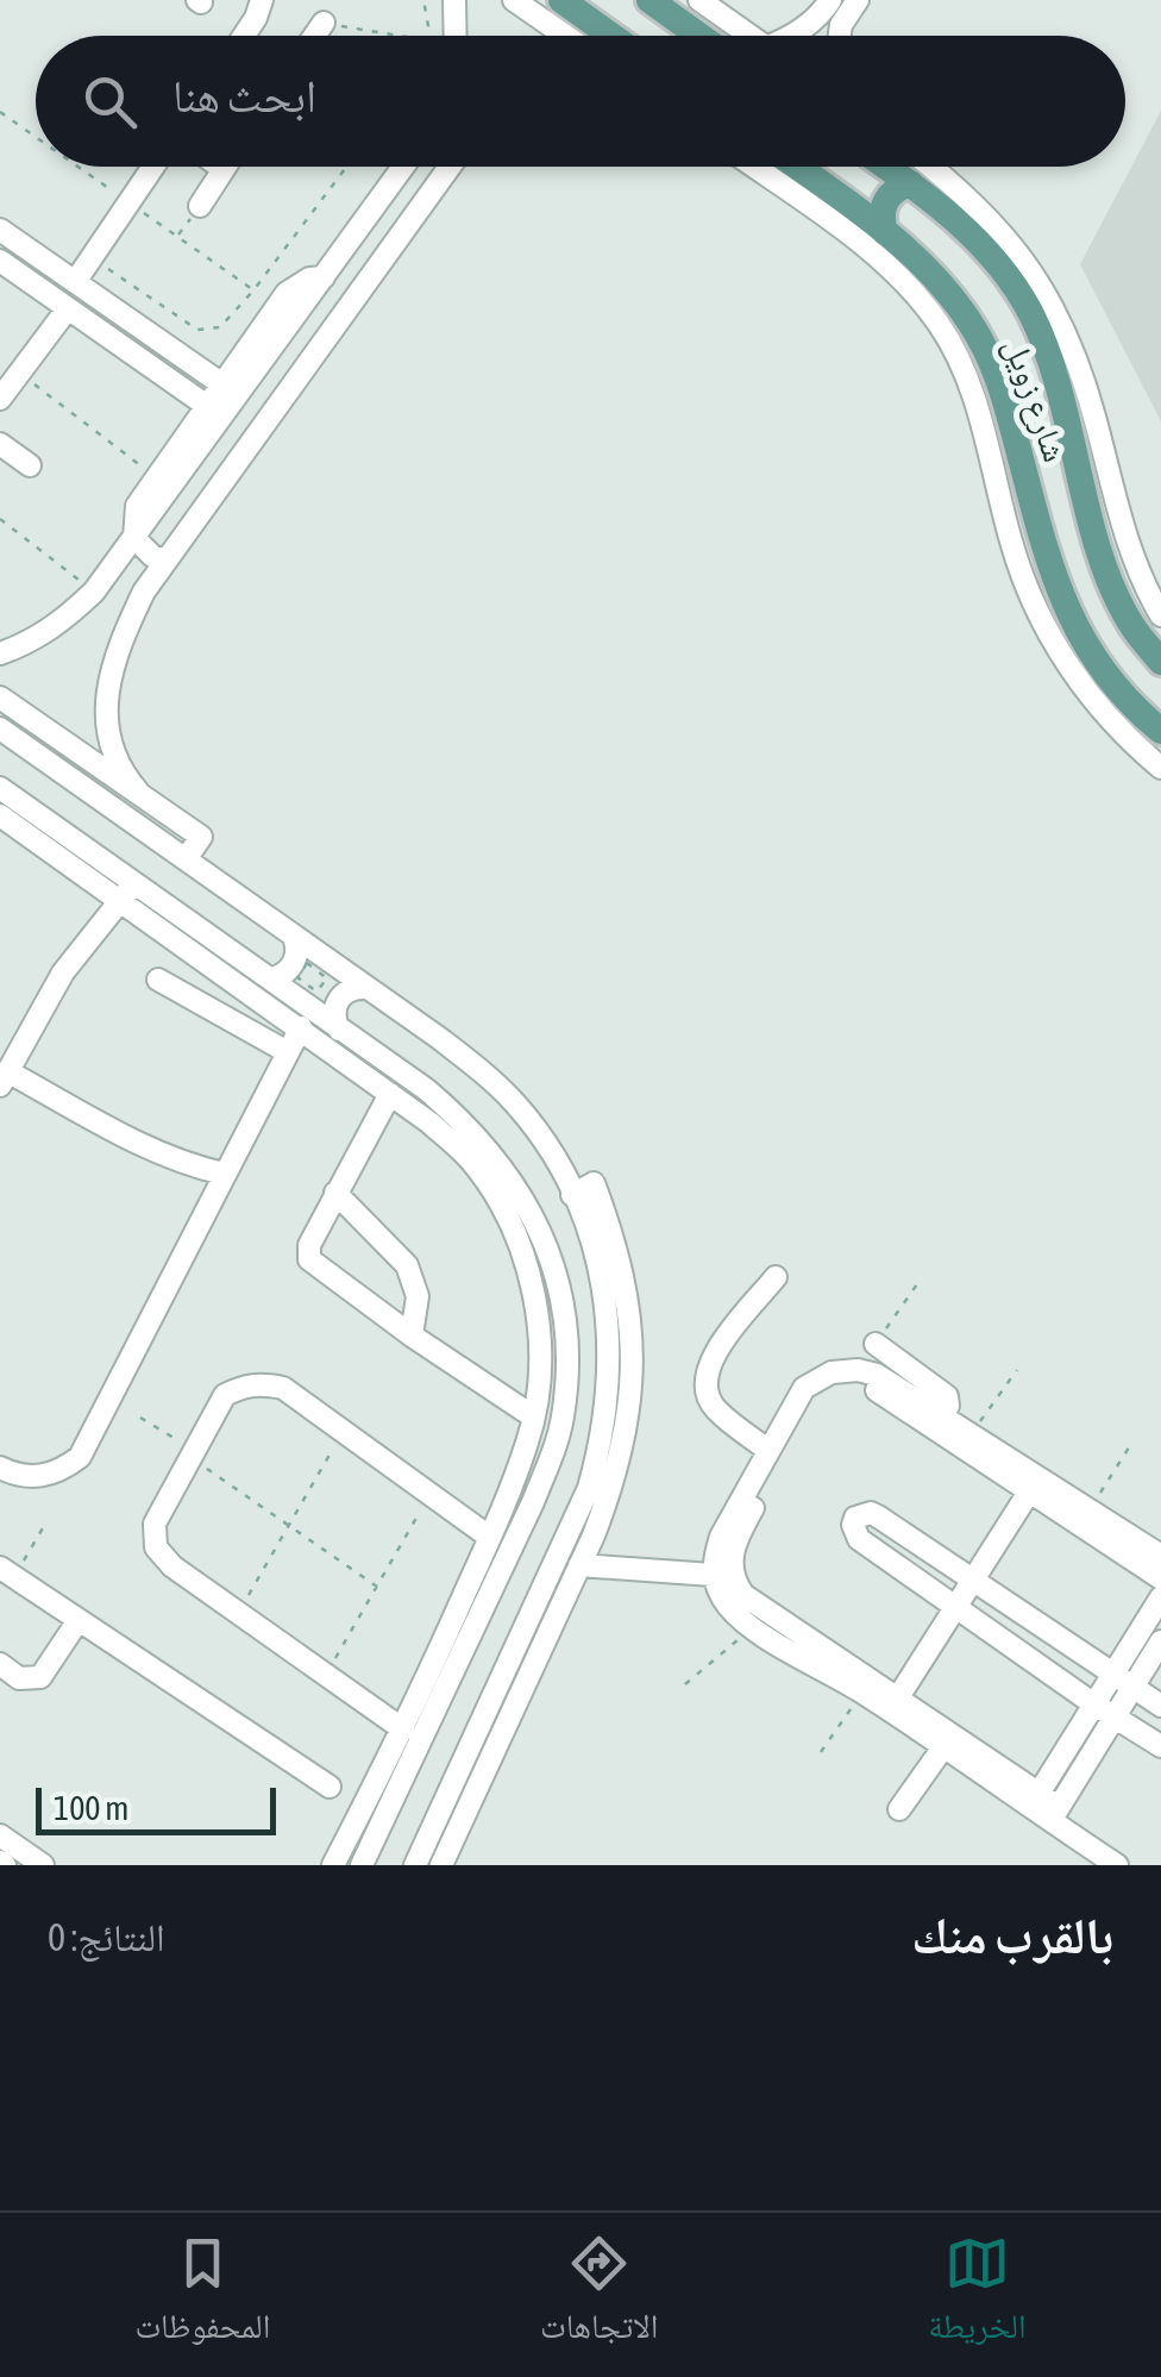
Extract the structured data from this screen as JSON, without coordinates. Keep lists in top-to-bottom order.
{
  "streets": {
    "main road": ["شارع زويل"]
  },
  "scale_bar": "100 m",
  "page": {
    "search": "ابحث هنا",
    "scale": "100 m",
    "heading": ["بالقرب منك", "النتائج: 0"],
    "nav": ["الخريطة", "الاتجاهات", "المحفوظات"]
  }
}
